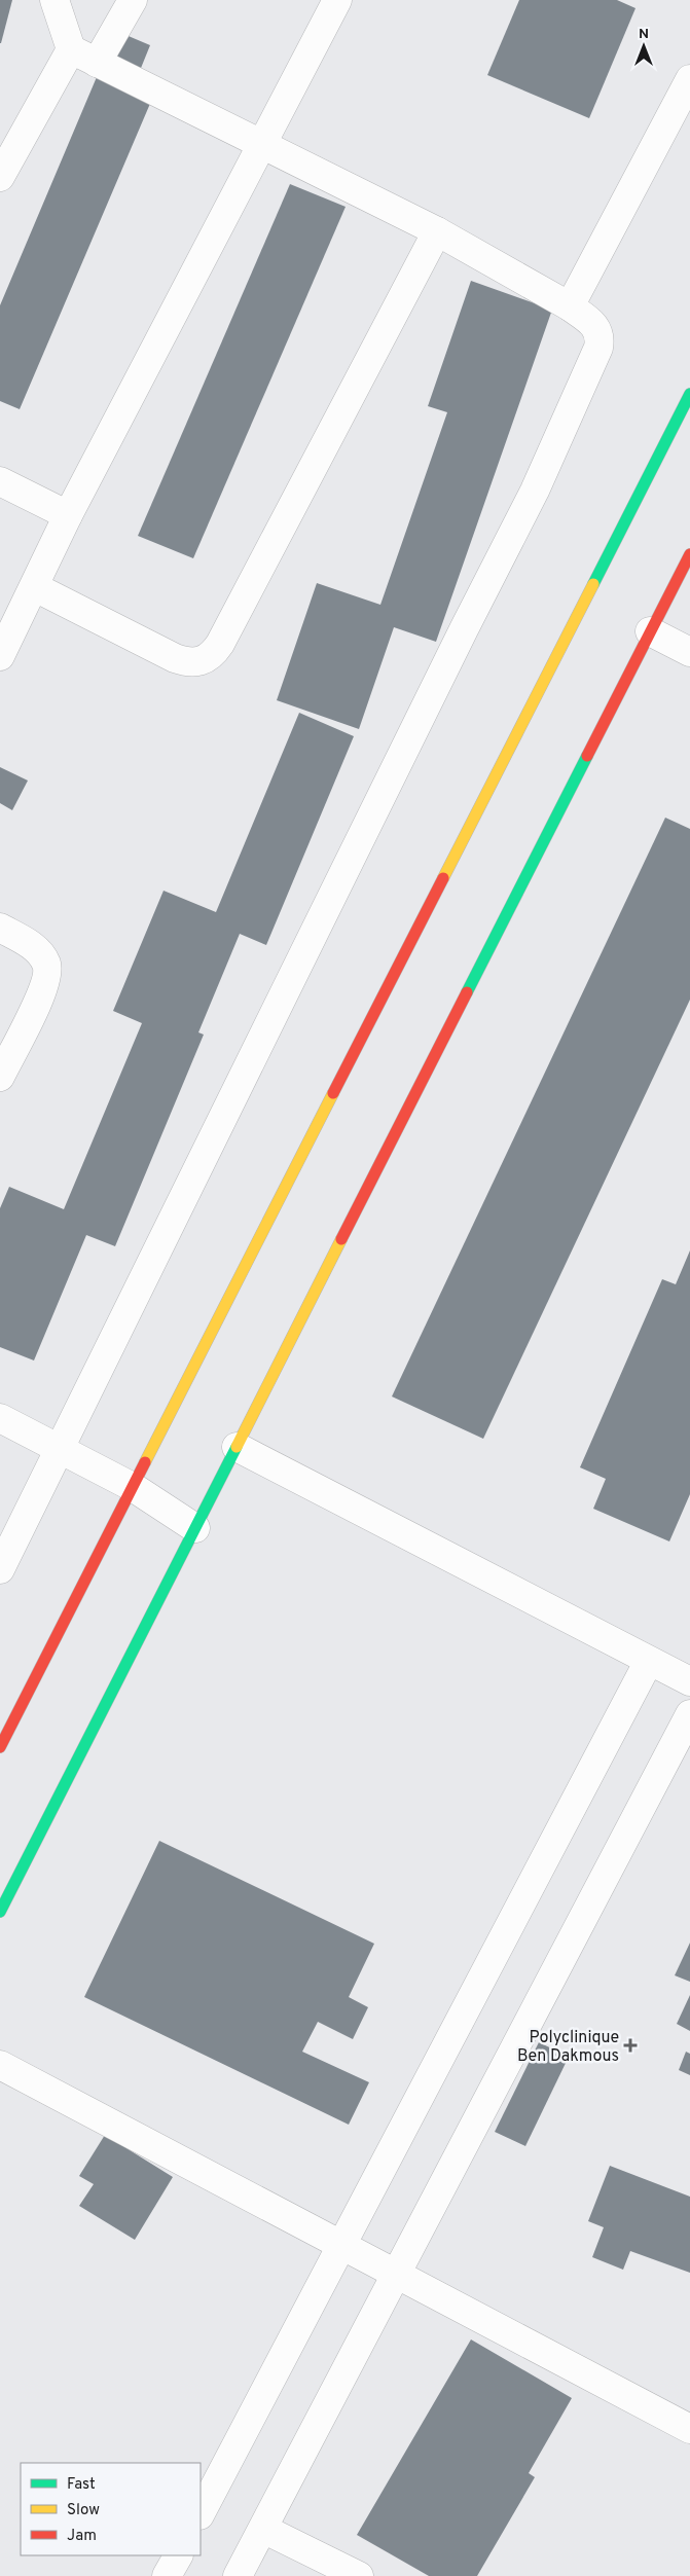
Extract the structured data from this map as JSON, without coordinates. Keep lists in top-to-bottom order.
{
  "places": {
    "health": ["Polyclinique Ben Dakmous"]
  },
  "legend": ["Fast", "Slow", "Jam"],
  "north": "top"
}
